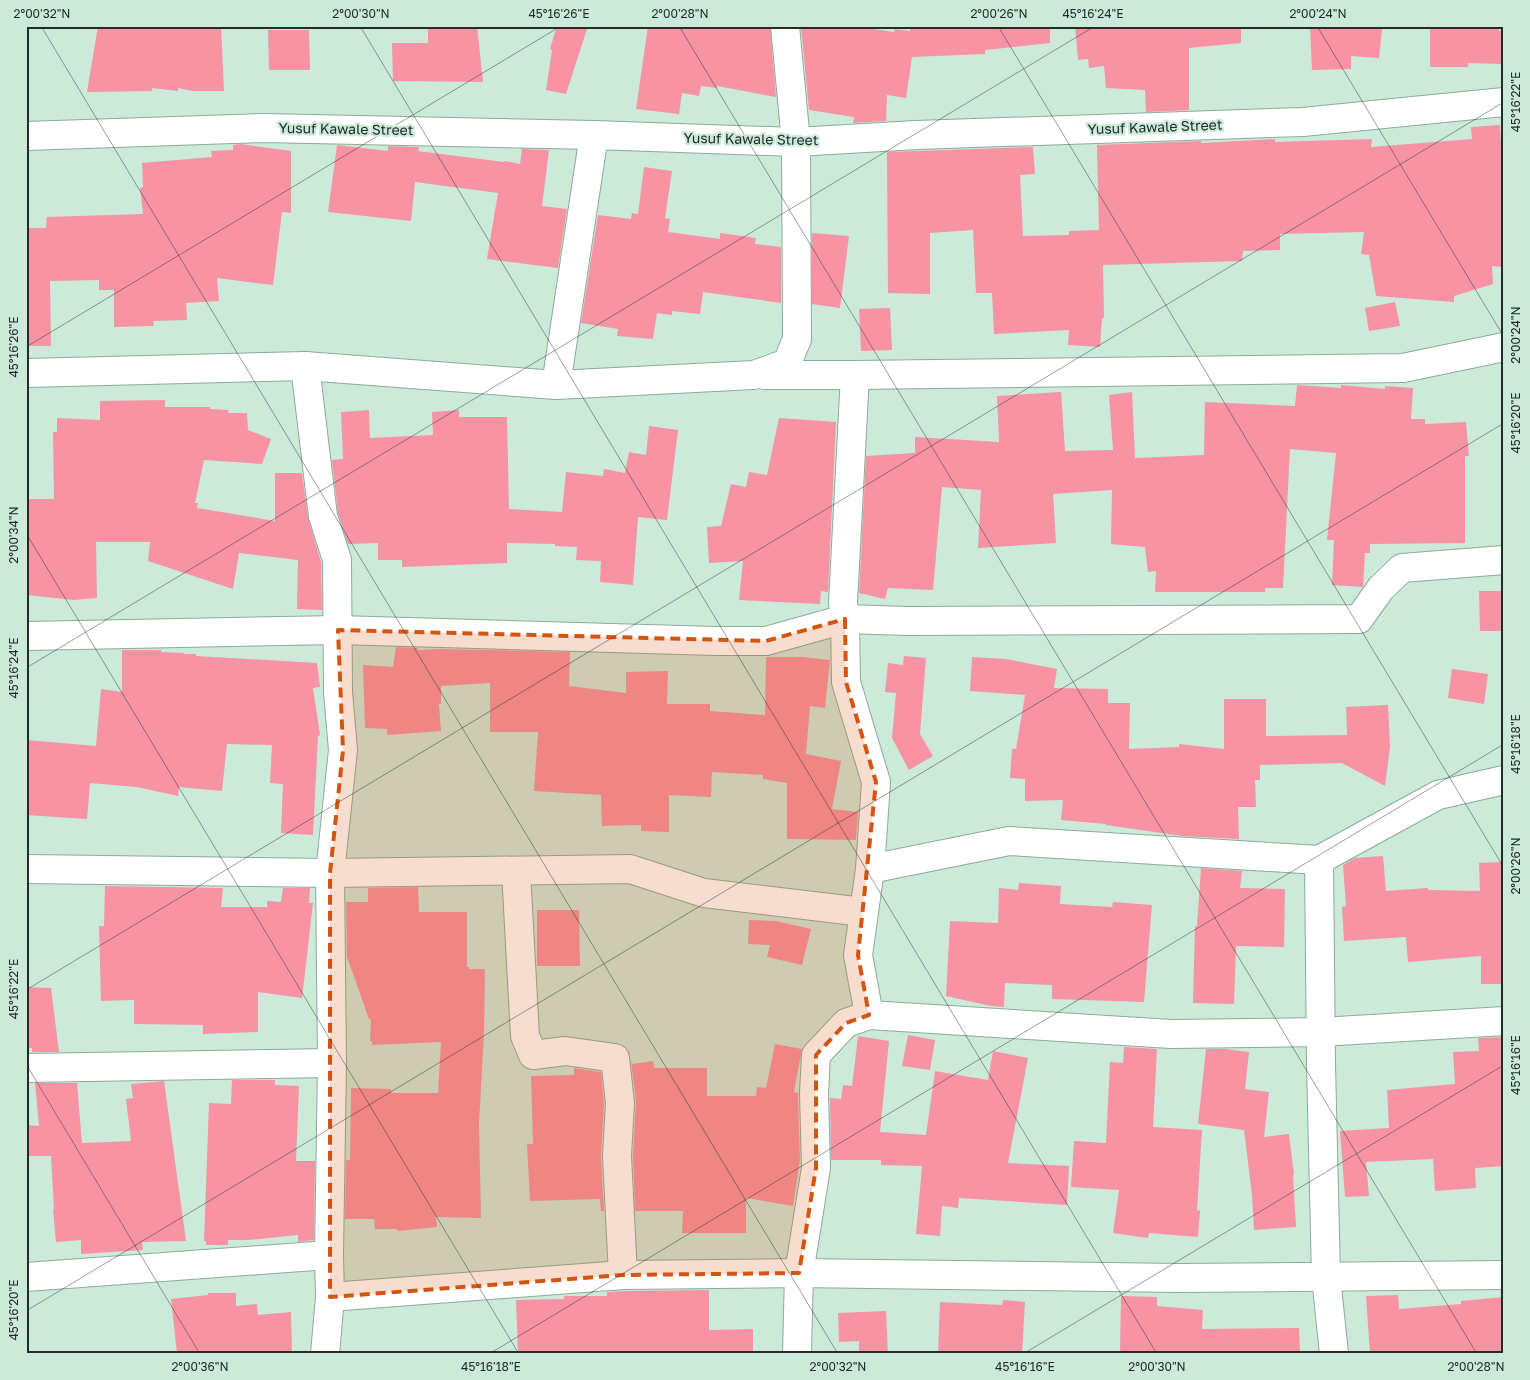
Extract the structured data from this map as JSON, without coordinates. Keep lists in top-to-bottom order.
{
  "streets": {
    "street": ["Yusuf Kawale Street"]
  },
  "coordinates": [
    "2°00'32\"N",
    "2°00'30\"N",
    "45°16'26\"E",
    "2°00'28\"N",
    "2°00'26\"N",
    "45°16'24\"E",
    "2°00'24\"N",
    "45°16'22\"E",
    "45°16'20\"E",
    "2°00'34\"N",
    "45°16'18\"E",
    "45°16'16\"E",
    "2°00'36\"N"
  ]
}
